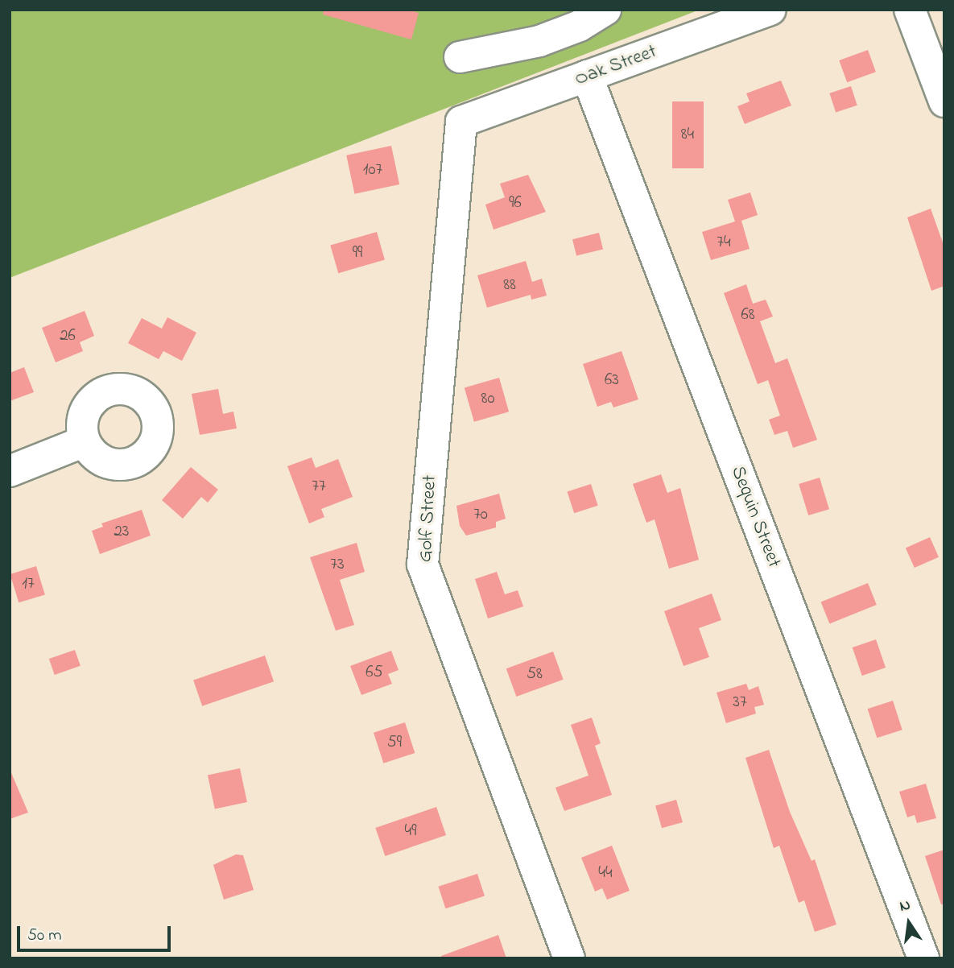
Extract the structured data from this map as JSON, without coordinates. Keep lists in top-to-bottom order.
{
  "streets": {
    "street": ["Oak Street", "Sequin Street", "Golf Street"]
  },
  "crossings": [
    ["Oak Street", "Sequin Street"],
    ["Oak Street", "Golf Street"]
  ],
  "house_numbers": [
    "84",
    "107",
    "96",
    "74",
    "99",
    "88",
    "68",
    "26",
    "63",
    "80",
    "77",
    "70",
    "23",
    "73",
    "17",
    "65",
    "58",
    "37",
    "59",
    "49",
    "44"
  ],
  "scale_bar": "50 m",
  "north": "top"
}
